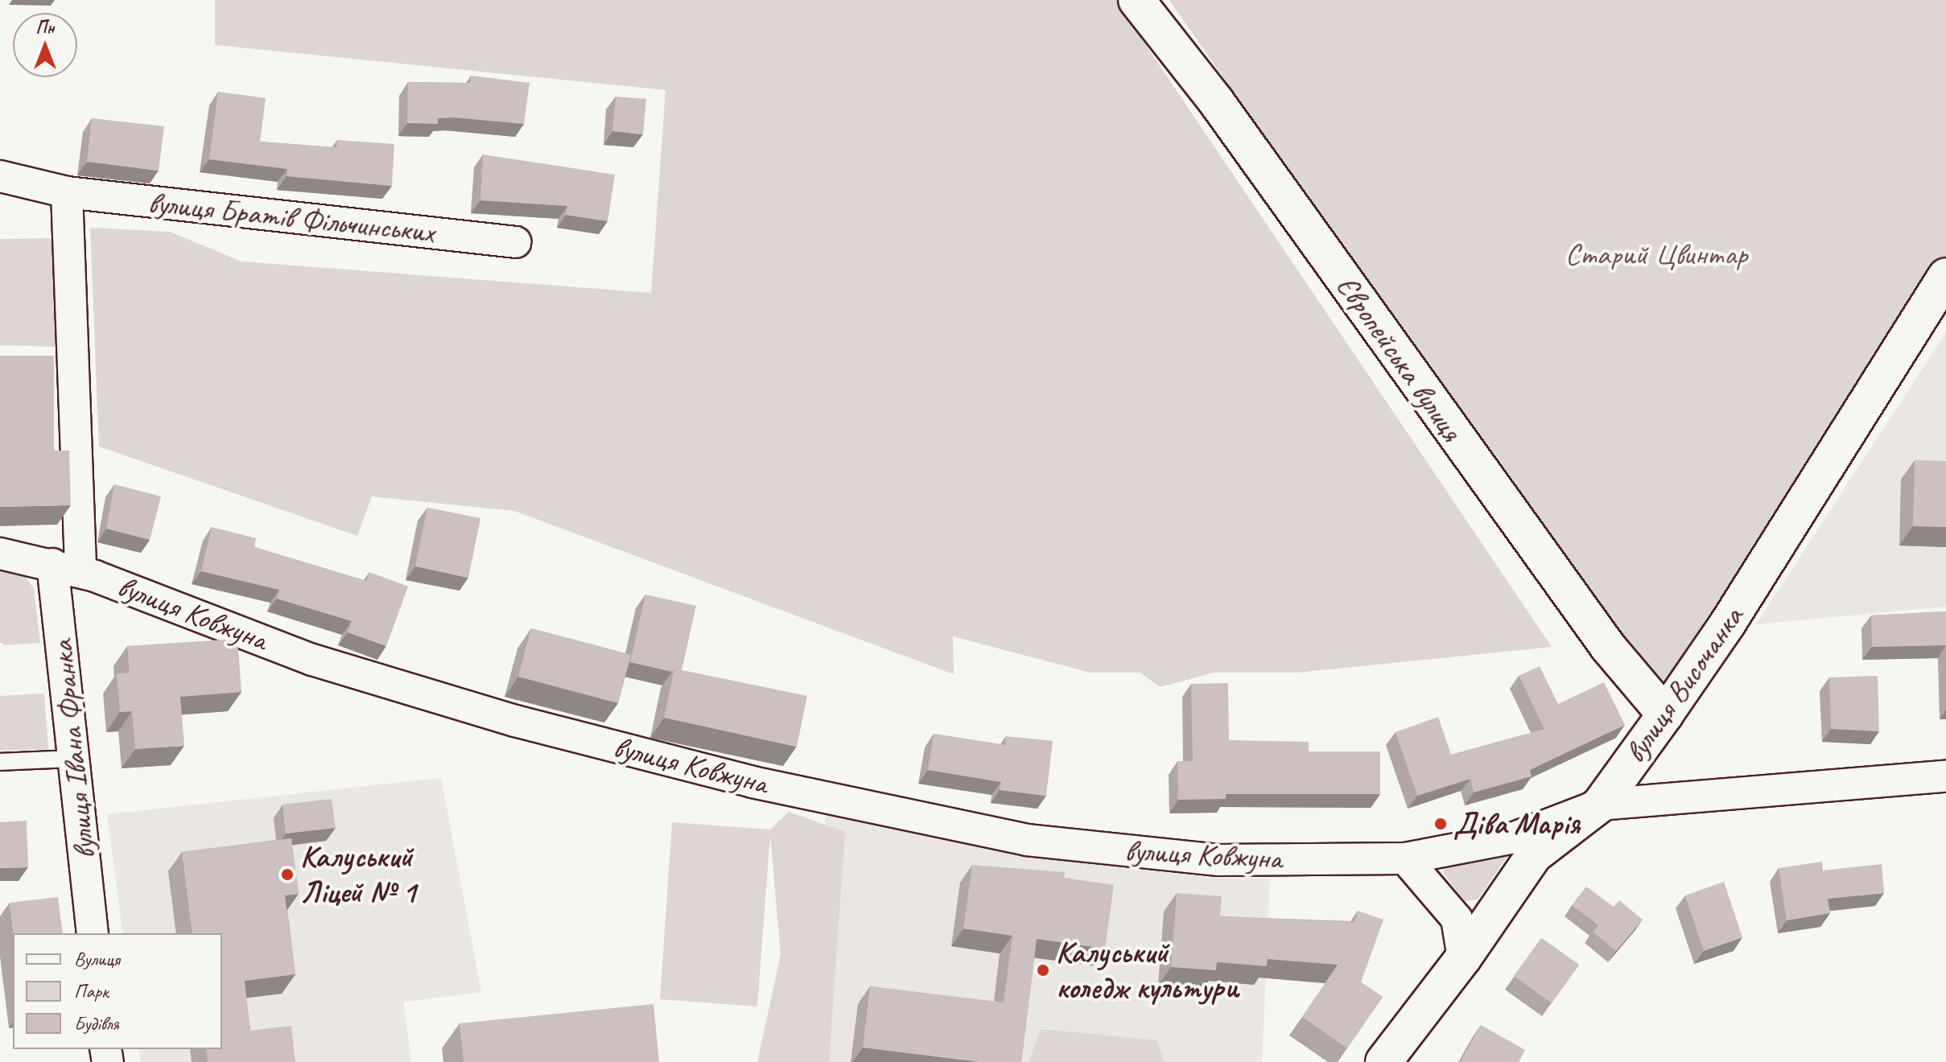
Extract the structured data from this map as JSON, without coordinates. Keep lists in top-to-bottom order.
{
  "streets": {
    "street": [
      "вулиця Братів Фільчинських",
      "Європейська вулиця",
      "вулиця Ковжуна",
      "вулиця Височанка",
      "вулиця Івана Франка"
    ]
  },
  "crossings": [
    ["Європейська вулиця", "вулиця Височанка"],
    ["вулиця Ковжуна", "вулиця Височанка"],
    ["вулиця Ковжуна", "вулиця Івана Франка"]
  ],
  "parks": ["Старий Цвинтар"],
  "places": ["Діва Марія", "Калуський Ліцей № 1", "Калуський коледж культури"],
  "legend": ["Вулиця", "Парк", "Будівля"],
  "north": "top"
}
